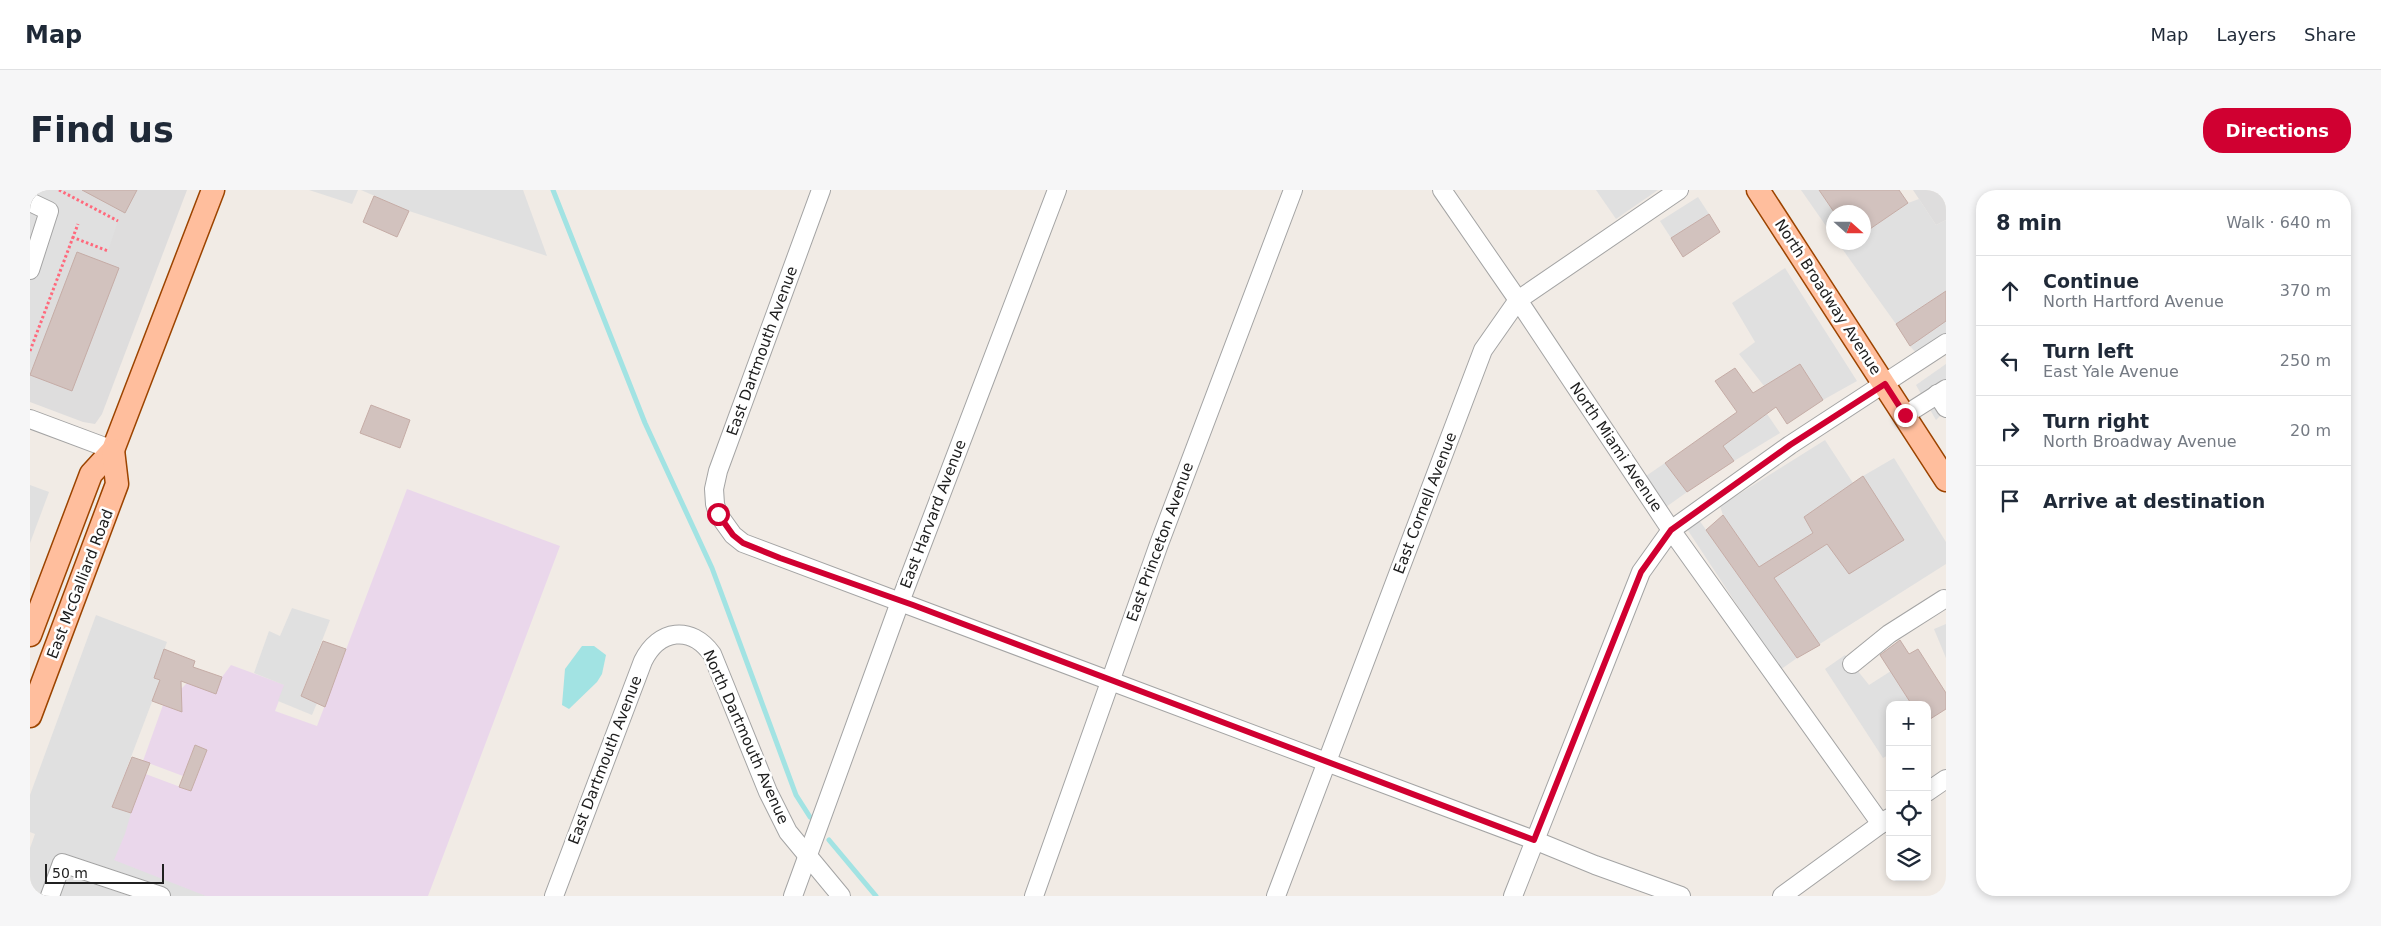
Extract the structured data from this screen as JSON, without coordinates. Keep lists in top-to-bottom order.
{
  "streets": {
    "main road": ["North Broadway Avenue", "East McGalliard Road"],
    "street": [
      "East Dartmouth Avenue",
      "North Miami Avenue",
      "East Cornell Avenue",
      "East Harvard Avenue",
      "East Princeton Avenue",
      "North Dartmouth Avenue"
    ]
  },
  "crossings": [
    ["East Dartmouth Avenue", "East Harvard Avenue"],
    ["East Dartmouth Avenue", "North Dartmouth Avenue"],
    ["North Miami Avenue", "East Cornell Avenue"],
    ["East Harvard Avenue", "North Dartmouth Avenue"]
  ],
  "scale_bar": "50 m",
  "north": "right",
  "page": {
    "header": "Map",
    "nav": ["Map", "Layers", "Share"],
    "buttons": "Directions",
    "title": "Find us",
    "heading": ["8 min", "Walk · 640 m"],
    "list": [
      ["Continue", "North Hartford Avenue", "370 m"],
      ["Turn left", "East Yale Avenue", "250 m"],
      ["Turn right", "North Broadway Avenue", "20 m"],
      "Arrive at destination"
    ],
    "map_buttons": ["+", "−"],
    "scale": "50 m"
  }
}
